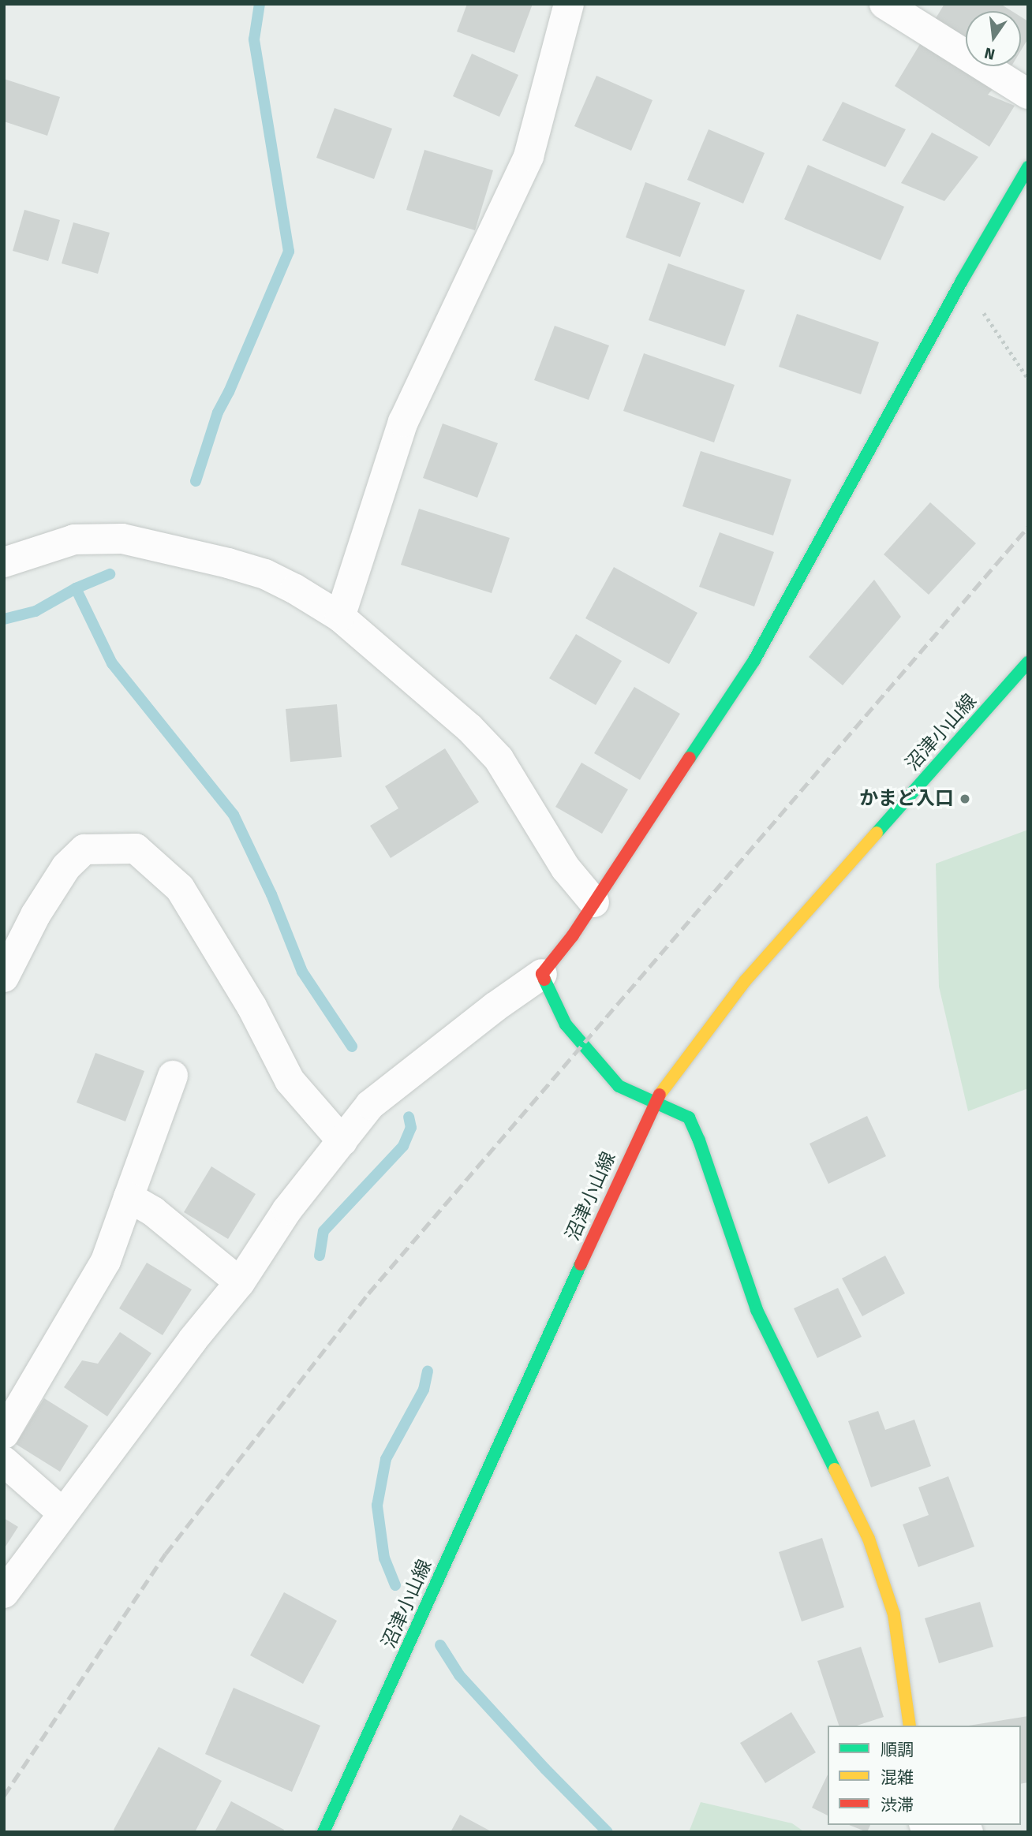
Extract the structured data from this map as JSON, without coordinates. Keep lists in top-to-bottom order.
{
  "streets": {
    "street": ["沼津小山線"]
  },
  "places": ["かまど入口"],
  "legend": ["順調", "混雑", "渋滞"],
  "north": "bottom"
}
